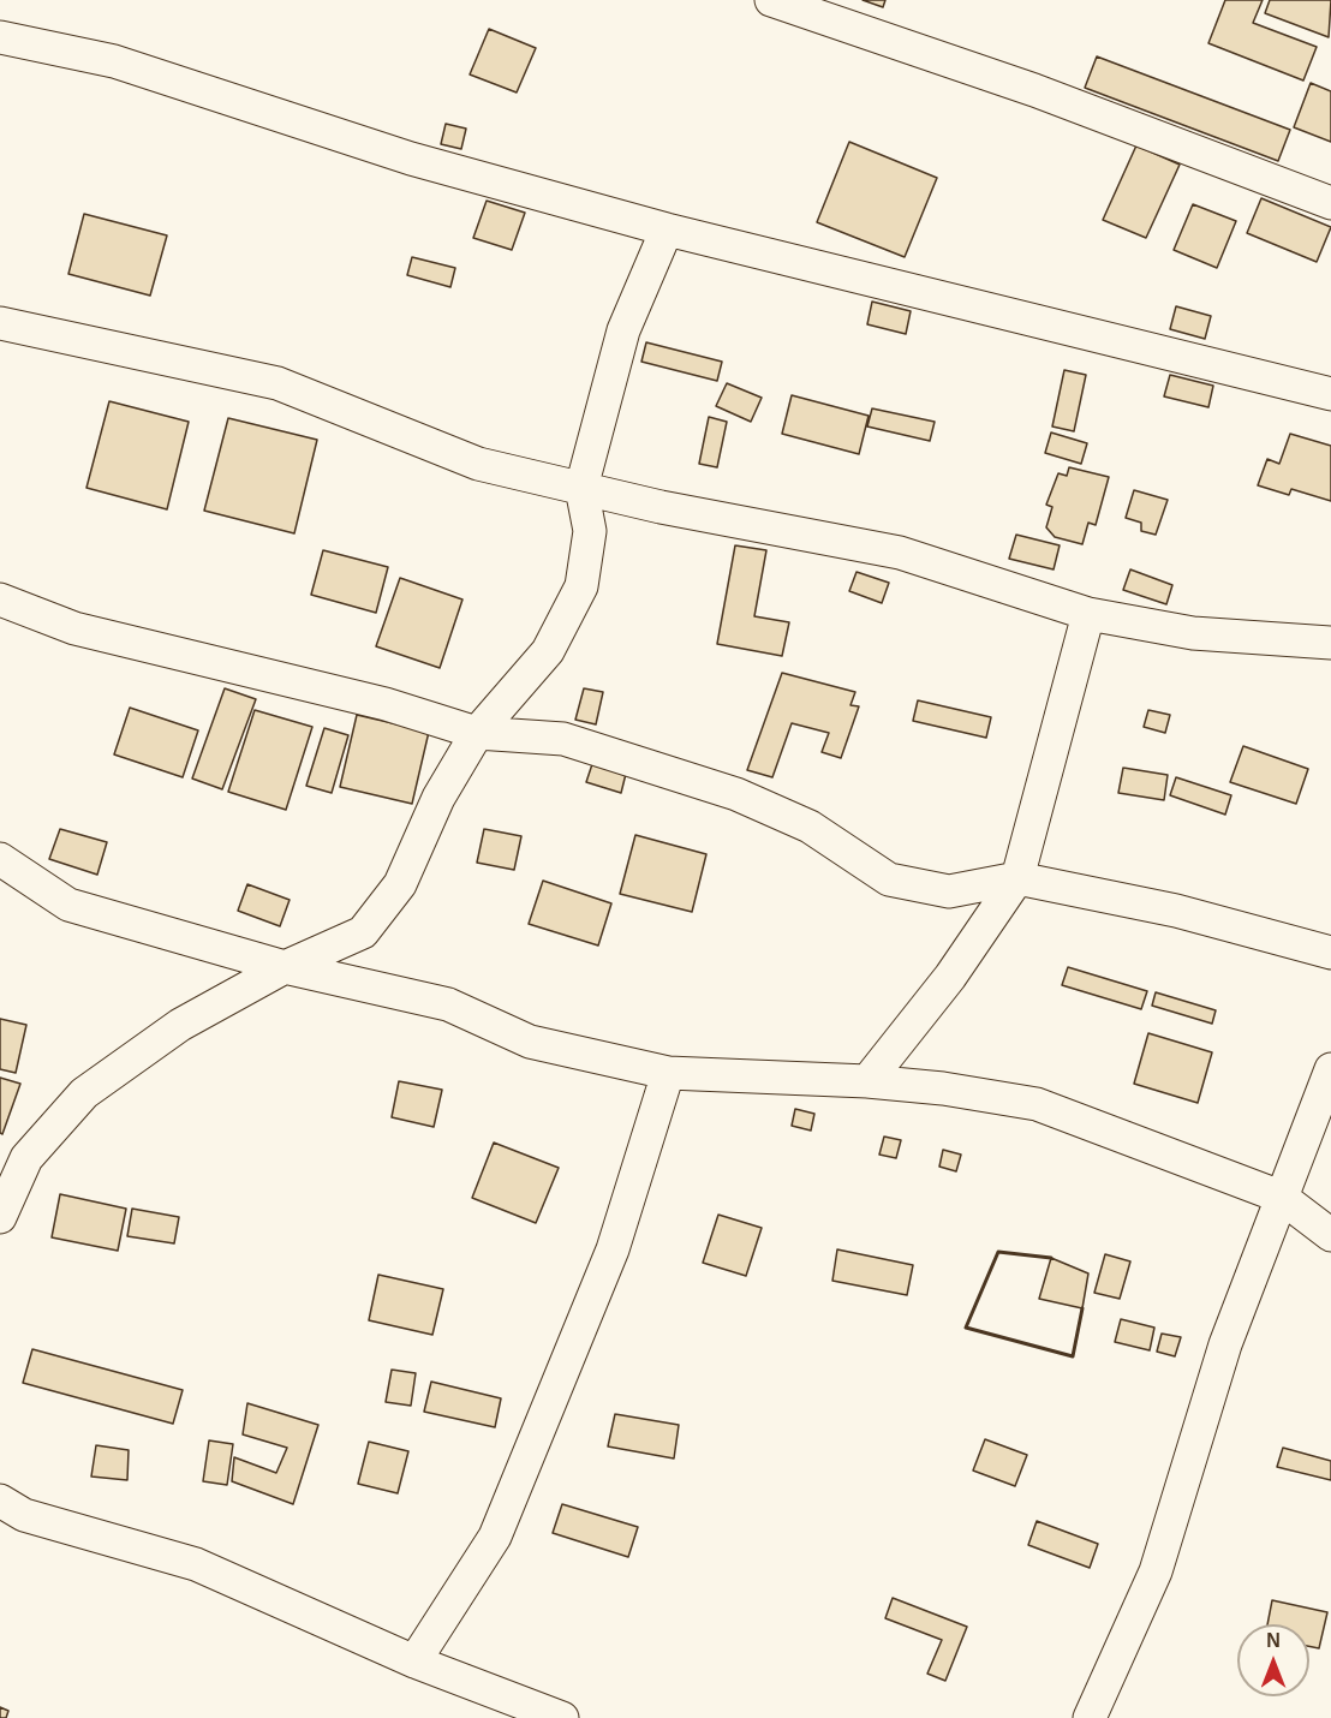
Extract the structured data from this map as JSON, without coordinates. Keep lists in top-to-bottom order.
{
  "north": "top"
}
